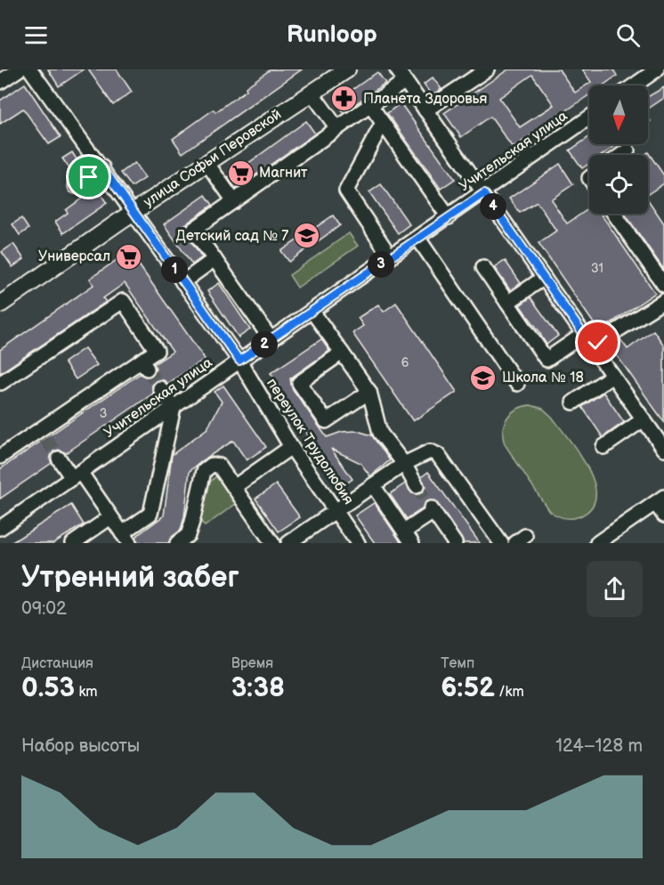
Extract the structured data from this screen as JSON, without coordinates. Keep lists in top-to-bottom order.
{
  "streets": {
    "main road": ["улица Софьи Перовской"],
    "street": ["Учительская улица", "переулок Трудолюбия"]
  },
  "crossings": [
    ["Учительская улица", "переулок Трудолюбия"],
    ["улица Софьи Перовской", "переулок Трудолюбия"]
  ],
  "places": {
    "pharmacy": ["Планета Здоровья"],
    "supermarket": ["Магнит", "Универсал"],
    "school or university": ["Детский сад № 7", "Школа № 18"]
  },
  "house_numbers": ["31", "6", "3"],
  "north": "bottom",
  "page": {
    "header": "Runloop",
    "pins": [
      "4",
      "3",
      "1",
      "2"
    ],
    "heading": ["Утренний забег", "09:02"],
    "stats": [
      ["Дистанция", "0.53 km"],
      ["Время", "3:38"],
      ["Темп", "6:52 /km"]
    ],
    "chart": ["Набор высоты", "124–128 m"]
  }
}
